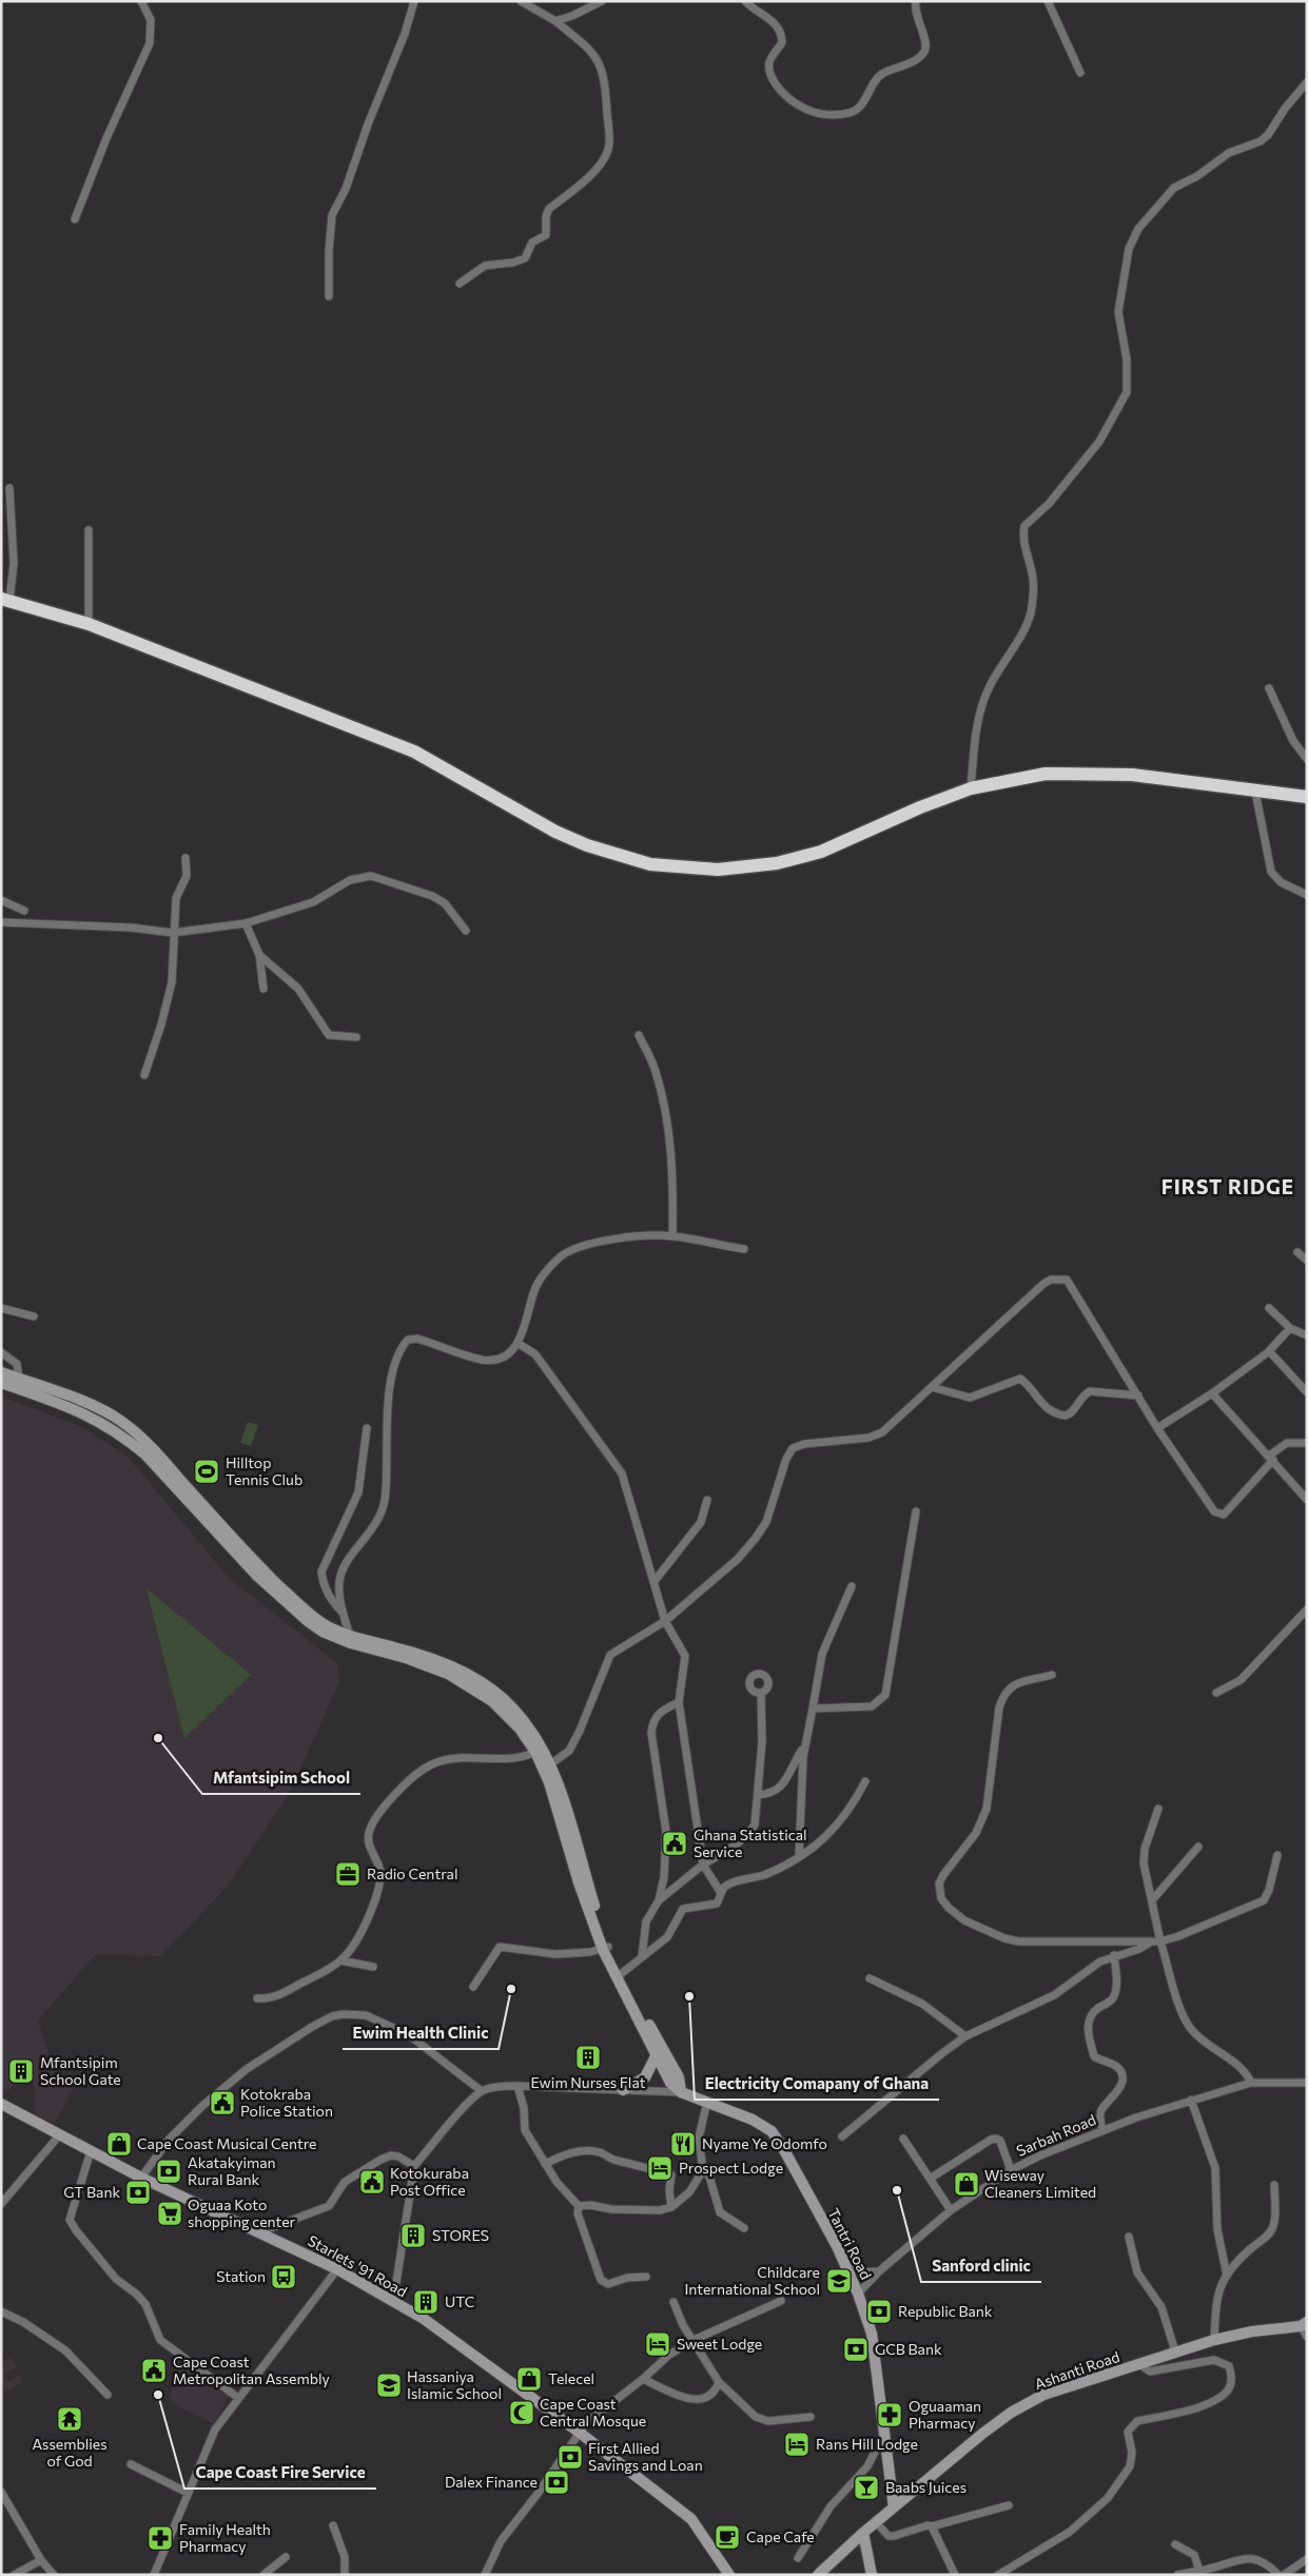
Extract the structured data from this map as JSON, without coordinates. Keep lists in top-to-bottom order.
{
  "streets": {
    "street": [
      "Sarbah Road",
      "Tantri Road",
      "Starlets '91 Road",
      "Ashanti Road"
    ]
  },
  "crossings": [
    ["Sarbah Road", "Tantri Road"],
    ["Tantri Road", "Ashanti Road"]
  ],
  "districts": ["FIRST RIDGE"],
  "places": {
    "sports": ["Hilltop Tennis Club"],
    "other": [
      "Mfantsipim School",
      "Ewim Health Clinic",
      "Electricity Comapany of Ghana",
      "Sanford clinic",
      "Cape Coast Fire Service"
    ],
    "public building": [
      "Ghana Statistical Service",
      "Kotokraba Police Station",
      "Kotokuraba Post Office",
      "Cape Coast Metropolitan Assembly"
    ],
    "office": ["Radio Central"],
    "building": [
      "Ewim Nurses Flat",
      "Mfantsipim School Gate",
      "STORES",
      "UTC"
    ],
    "shop": ["Cape Coast Musical Centre", "Wiseway Cleaners Limited", "Telecel"],
    "restaurant": ["Nyame Ye Odomfo"],
    "hotel": ["Prospect Lodge", "Sweet Lodge", "Rans Hill Lodge"],
    "bank": [
      "Akatakyiman Rural Bank",
      "GT Bank",
      "Republic Bank",
      "GCB Bank",
      "First Allied Savings and Loan",
      "Dalex Finance"
    ],
    "supermarket": ["Oguaa Koto shopping center"],
    "bus stop": ["Station"],
    "school or university": ["Childcare International School", "Hassaniya Islamic School"],
    "mosque": ["Cape Coast Central Mosque"],
    "pharmacy": ["Oguaaman Pharmacy", "Family Health Pharmacy"],
    "temple": ["Assemblies of God"],
    "bar": ["Baabs Juices"],
    "cafe": ["Cape Cafe"]
  }
}
